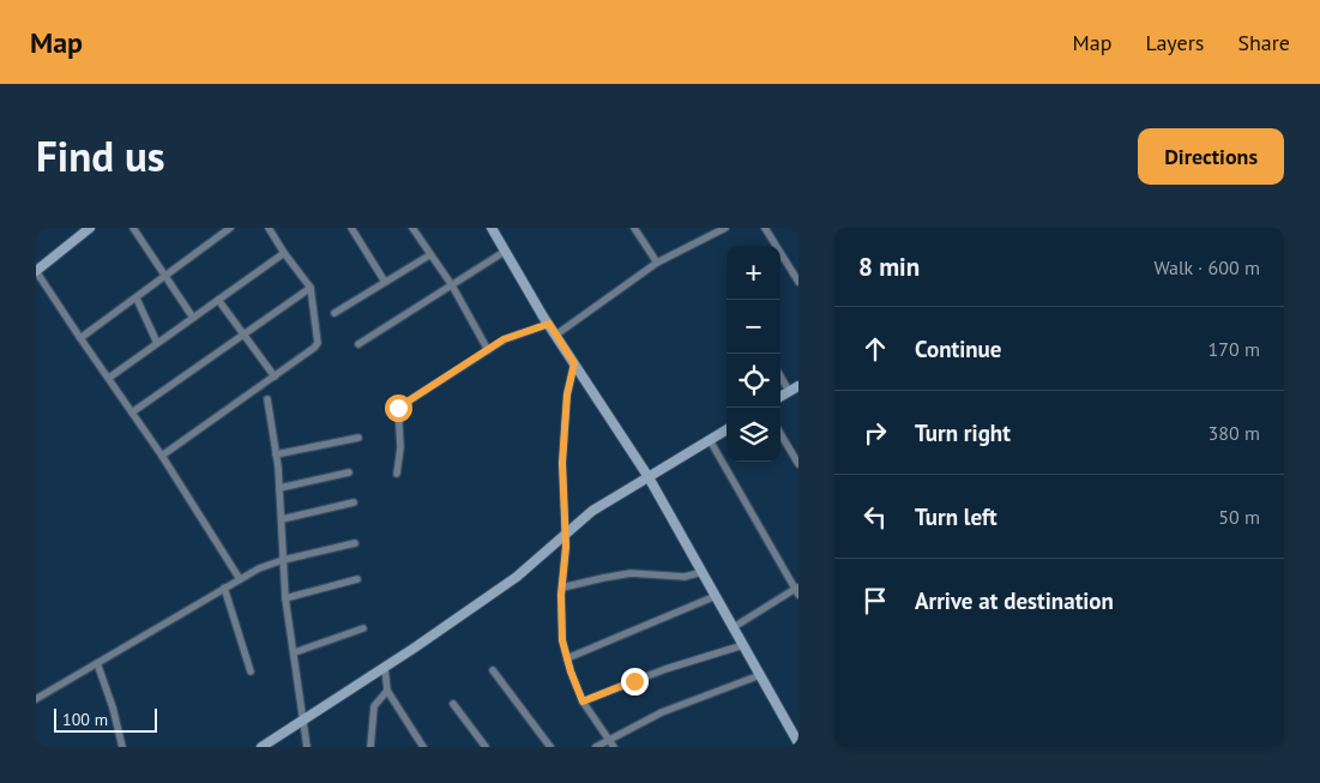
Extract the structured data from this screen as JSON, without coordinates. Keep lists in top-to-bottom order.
{
  "scale_bar": "100 m",
  "page": {
    "header": "Map",
    "nav": ["Map", "Layers", "Share"],
    "title": "Find us",
    "buttons": "Directions",
    "heading": ["8 min", "Walk · 600 m"],
    "map_buttons": ["+", "−"],
    "list": [
      ["Continue", "170 m"],
      ["Turn right", "380 m"],
      ["Turn left", "50 m"],
      "Arrive at destination"
    ],
    "scale": "100 m"
  }
}
